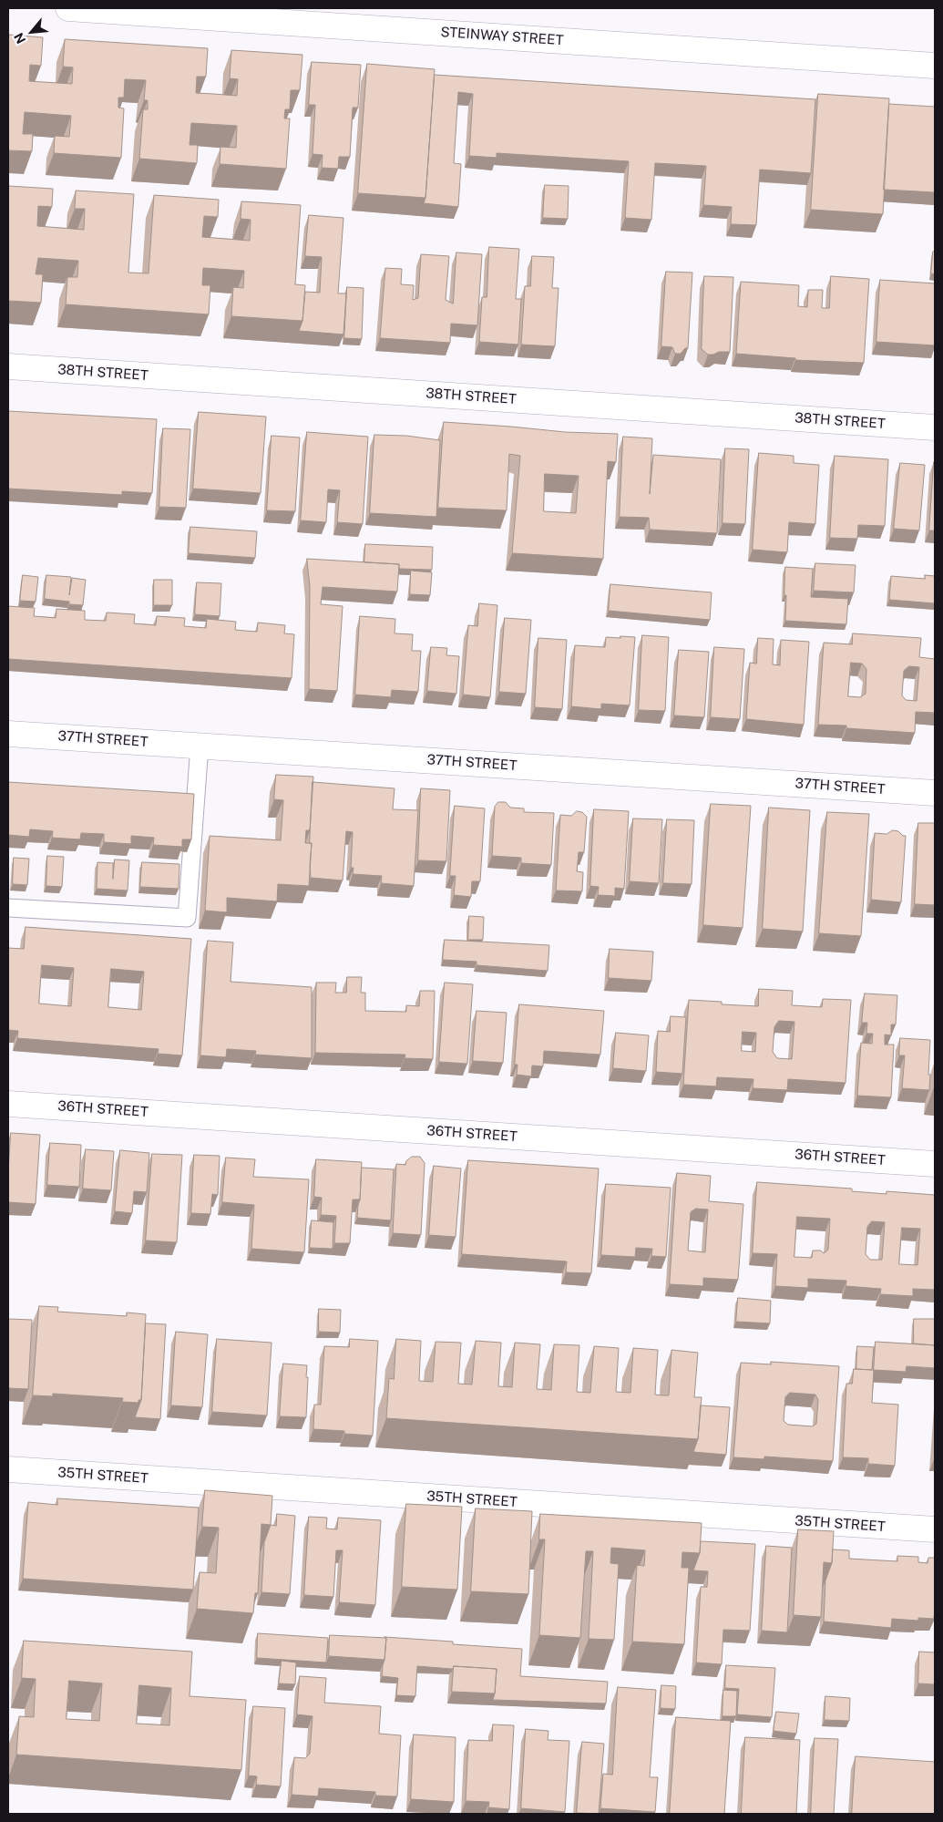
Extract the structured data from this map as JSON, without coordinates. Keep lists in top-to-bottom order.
{
  "streets": {
    "street": [
      "STEINWAY STREET",
      "38TH STREET",
      "37TH STREET",
      "36TH STREET",
      "35TH STREET"
    ]
  },
  "north": "bottom left"
}
